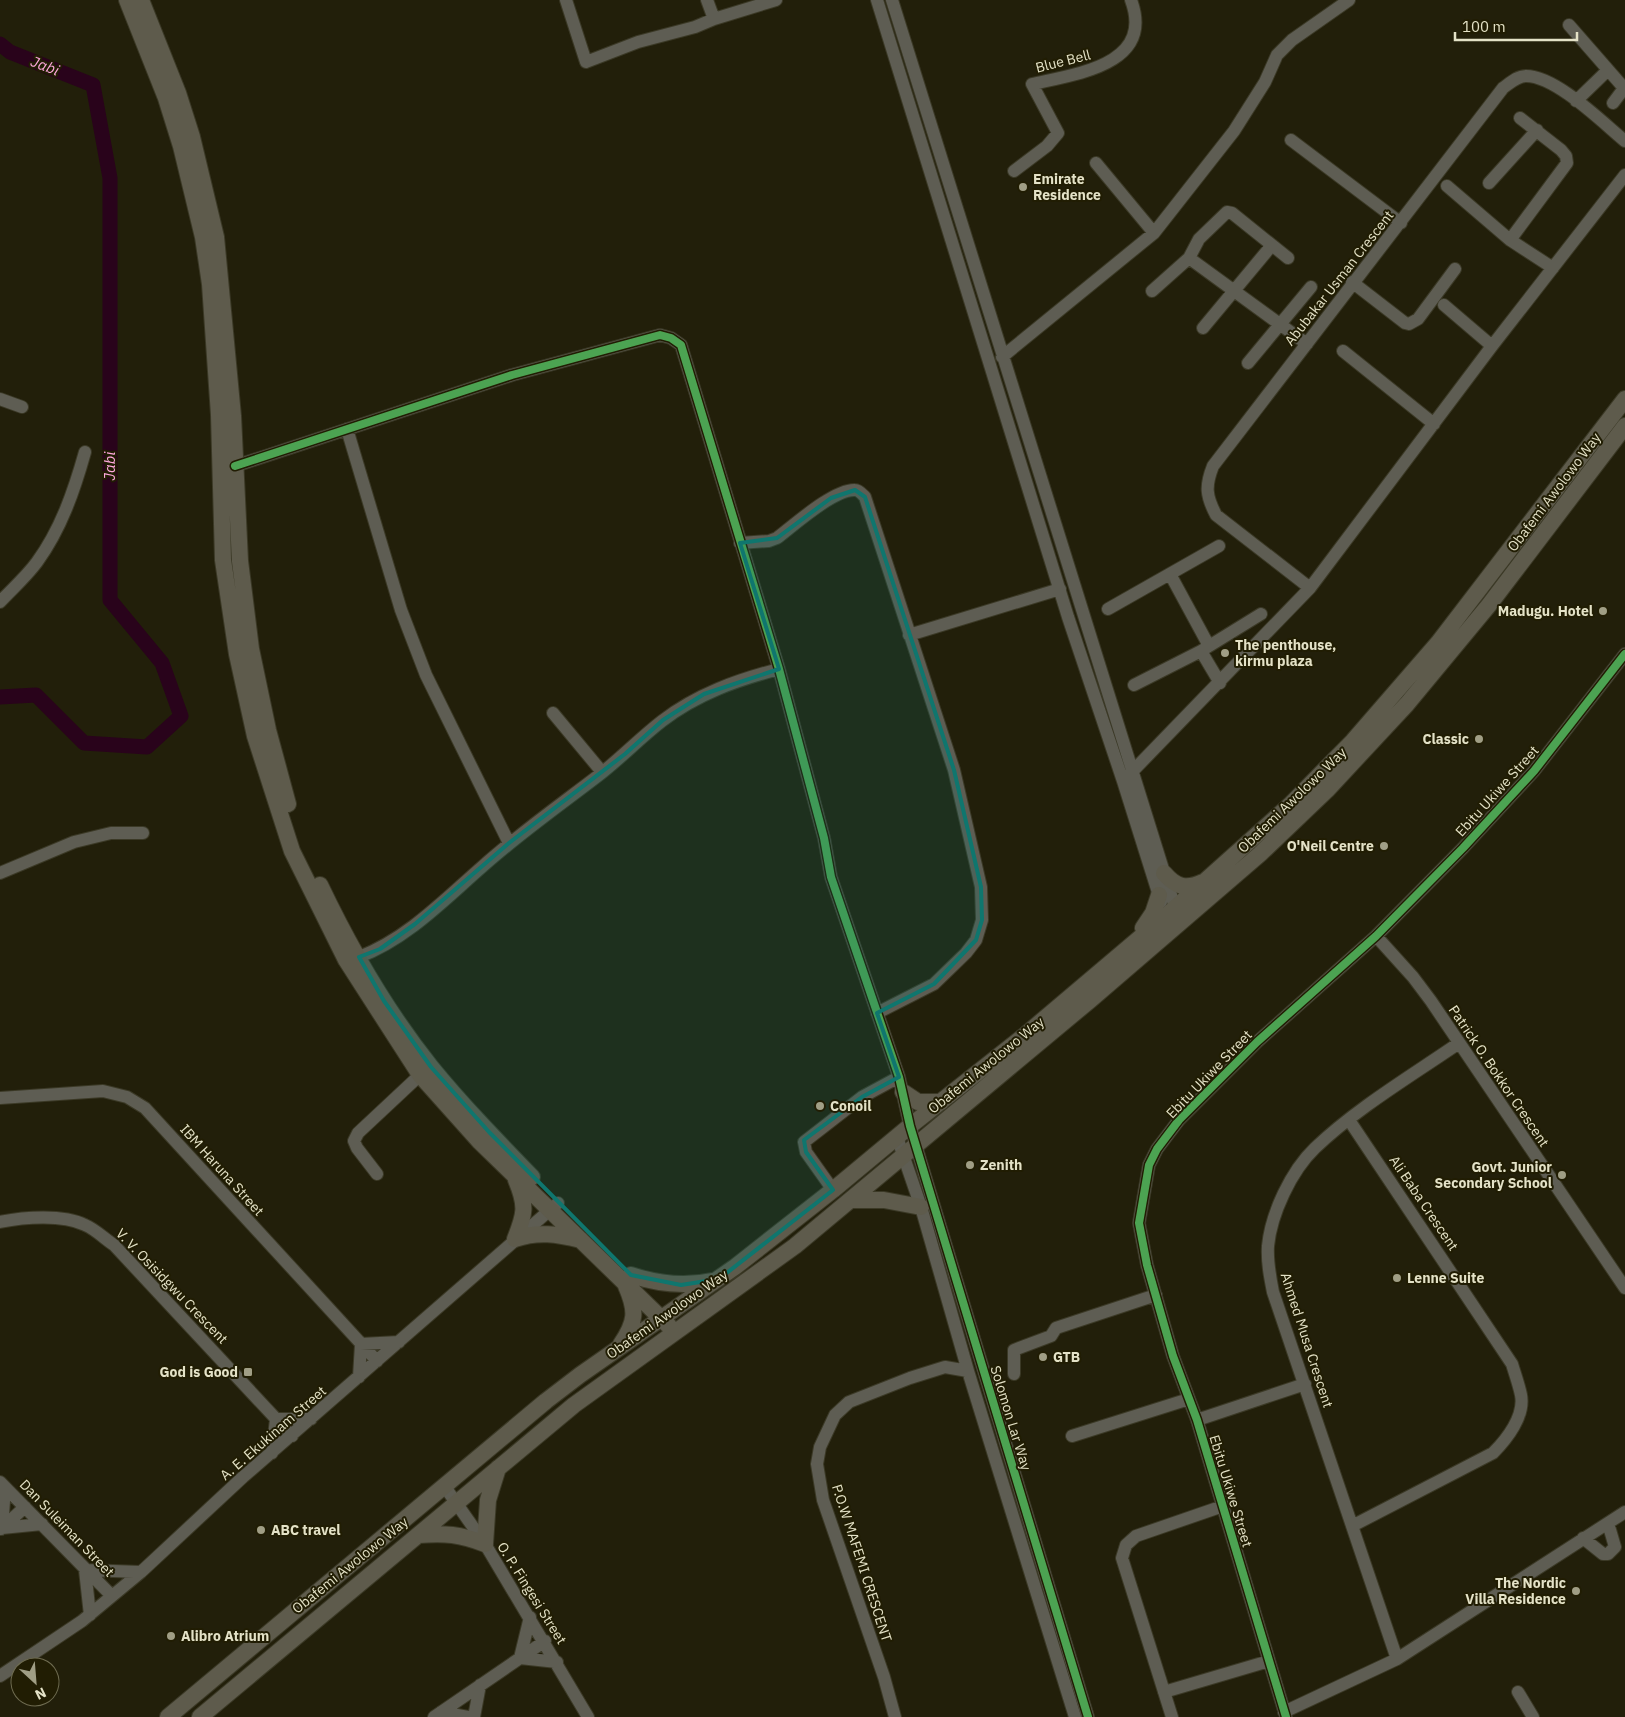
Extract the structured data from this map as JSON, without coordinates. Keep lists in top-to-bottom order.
{
  "streets": {
    "main road": ["Obafemi Awolowo Way"],
    "street": [
      "Blue Bell",
      "Abubakar Usman Crescent",
      "Ebitu Ukiwe Street",
      "Patrick O. Bokkor Crescent",
      "IBM Haruna Street",
      "Ali Baba Crescent",
      "V. V. Osisidgwu Crescent",
      "Ahmed Musa Crescent",
      "Solomon Lar Way",
      "A. E. Ekukinam Street",
      "Dan Suleiman Street",
      "P.O.W MAFEMI CRESCENT",
      "O. P. Fingesi Street"
    ]
  },
  "crossings": [
    ["Obafemi Awolowo Way", "Solomon Lar Way"],
    ["Obafemi Awolowo Way", "O. P. Fingesi Street"],
    ["Ebitu Ukiwe Street", "Patrick O. Bokkor Crescent"],
    ["Patrick O. Bokkor Crescent", "Ahmed Musa Crescent"],
    ["IBM Haruna Street", "A. E. Ekukinam Street"],
    ["Ali Baba Crescent", "Ahmed Musa Crescent"],
    ["V. V. Osisidgwu Crescent", "A. E. Ekukinam Street"],
    ["Solomon Lar Way", "P.O.W MAFEMI CRESCENT"],
    ["A. E. Ekukinam Street", "Dan Suleiman Street"]
  ],
  "water": ["Jabi"],
  "places": {
    "other": [
      "Emirate Residence",
      "Madugu. Hotel",
      "The penthouse, kirmu plaza",
      "Classic",
      "O'Neil Centre",
      "Conoil",
      "Zenith",
      "Govt. Junior Secondary School",
      "Lenne Suite",
      "GTB",
      "ABC travel",
      "The Nordic Villa Residence",
      "Alibro Atrium"
    ],
    "transit": ["God is Good"]
  },
  "scale_bar": "100 m",
  "north": "bottom right"
}
